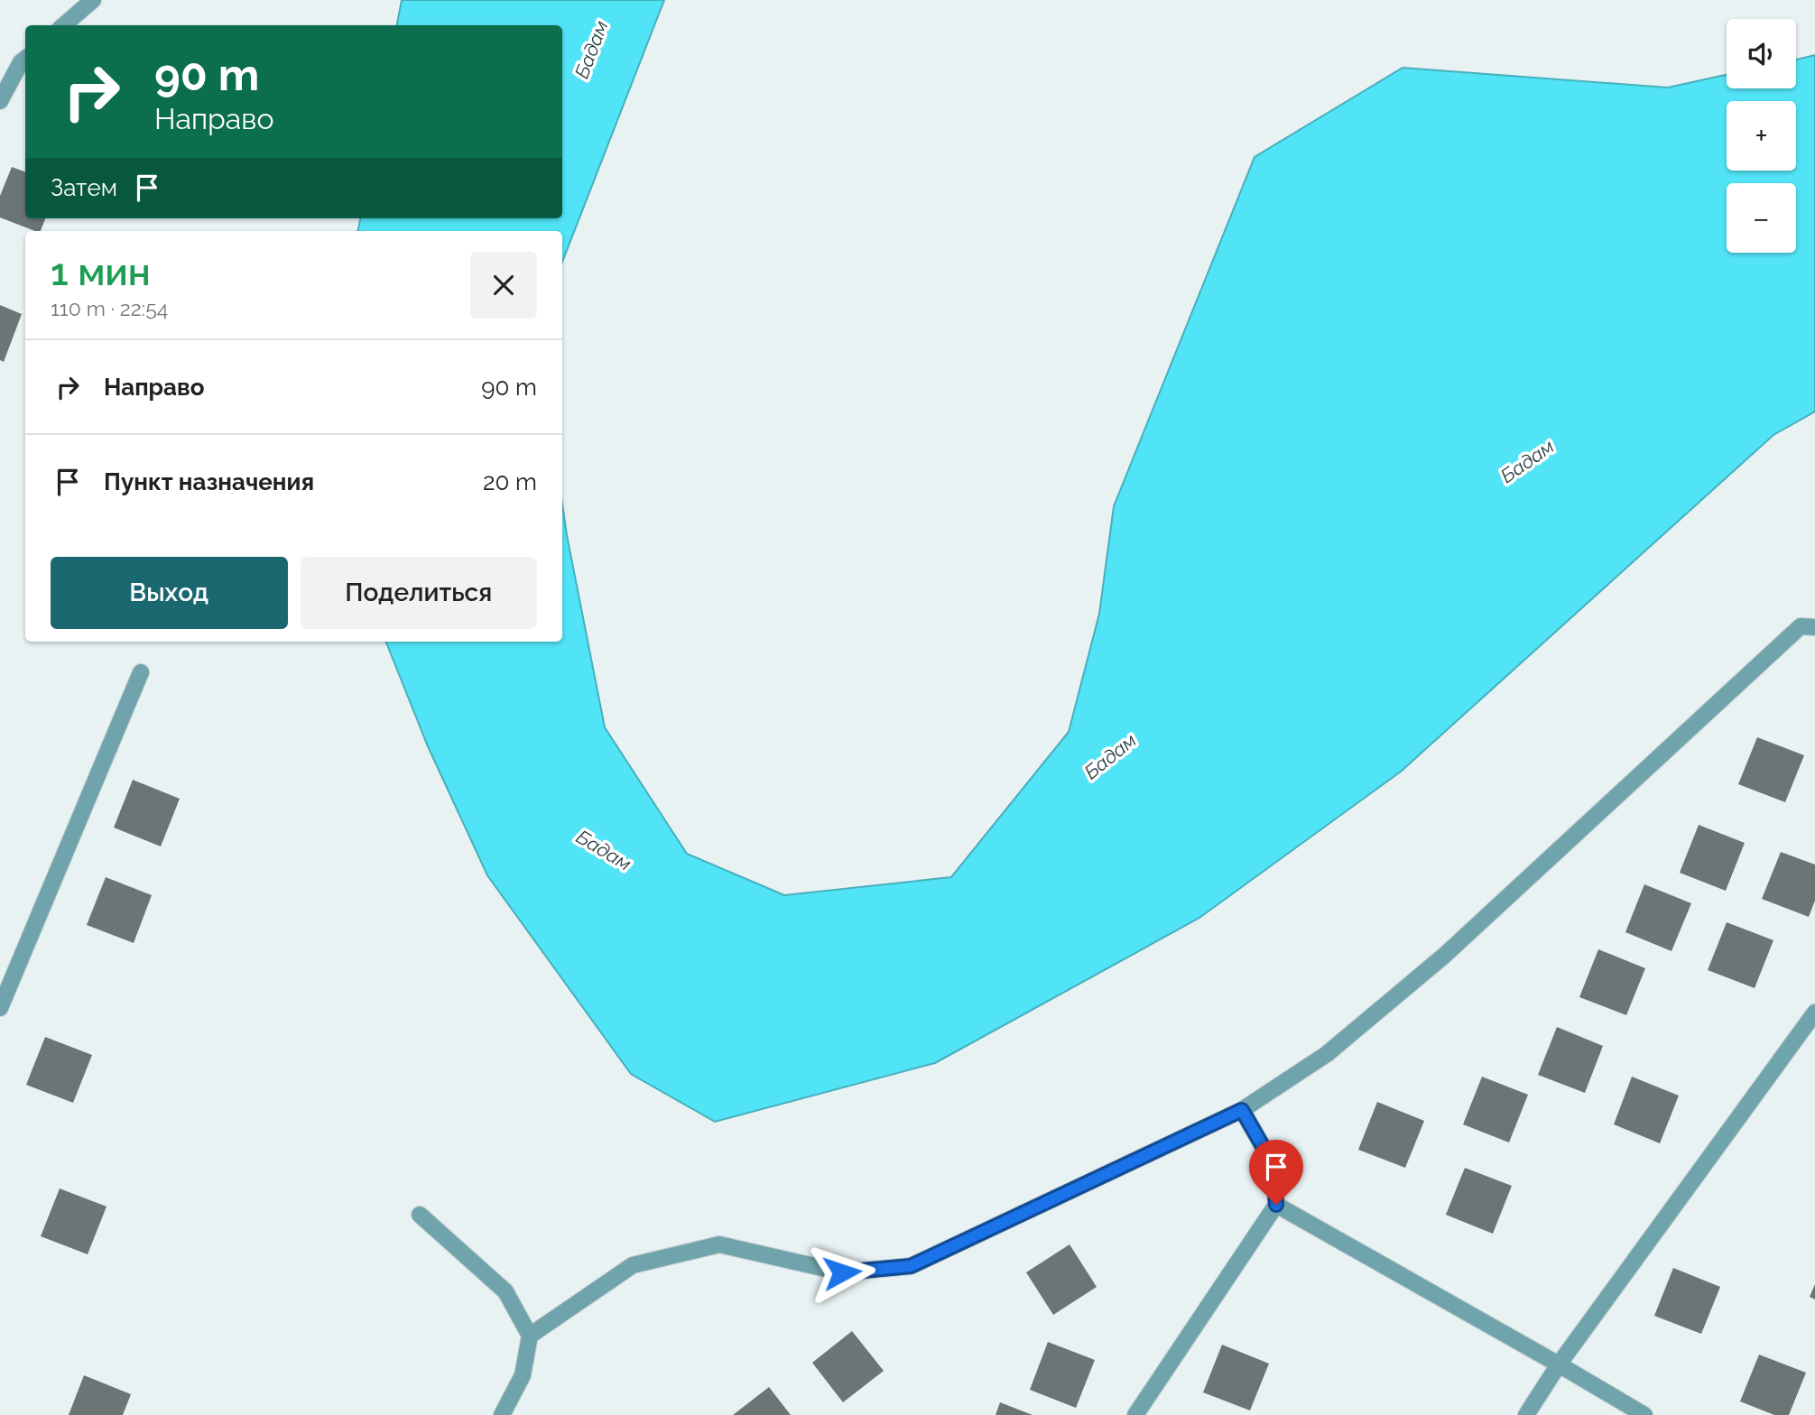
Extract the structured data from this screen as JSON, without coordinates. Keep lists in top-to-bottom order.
{
  "water": ["Бадам"],
  "page": {
    "map_buttons": ["+", "−"],
    "turn": ["90 m", "Направо"],
    "then": "Затем",
    "heading": ["1 мин", "110 m · 22:54"],
    "list": [
      {
        "name": "Направо",
        "value": "90 m"
      },
      {
        "name": "Пункт назначения",
        "value": "20 m"
      }
    ],
    "buttons": ["Выход", "Поделиться"]
  }
}
